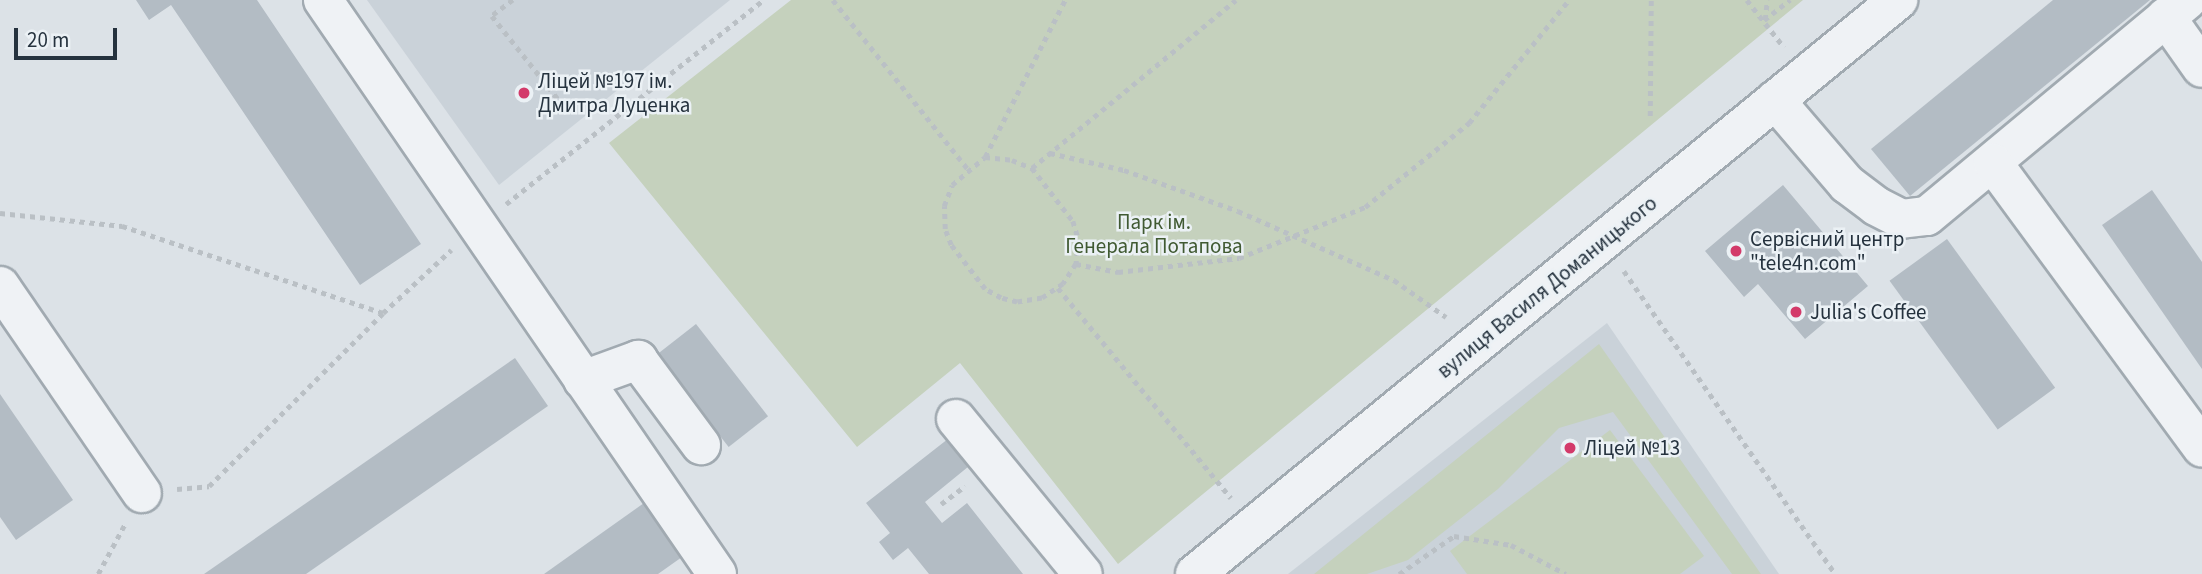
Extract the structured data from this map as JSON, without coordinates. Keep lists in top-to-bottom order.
{
  "streets": {
    "street": ["вулиця Василя Доманицького"]
  },
  "parks": ["Парк ім. Генерала Потапова"],
  "places": [
    "Ліцей №197 ім. Дмитра Луценка",
    "Сервісний центр \"tele4n.com\"",
    "Julia's Coffee",
    "Ліцей №13"
  ],
  "scale_bar": "20 m"
}
